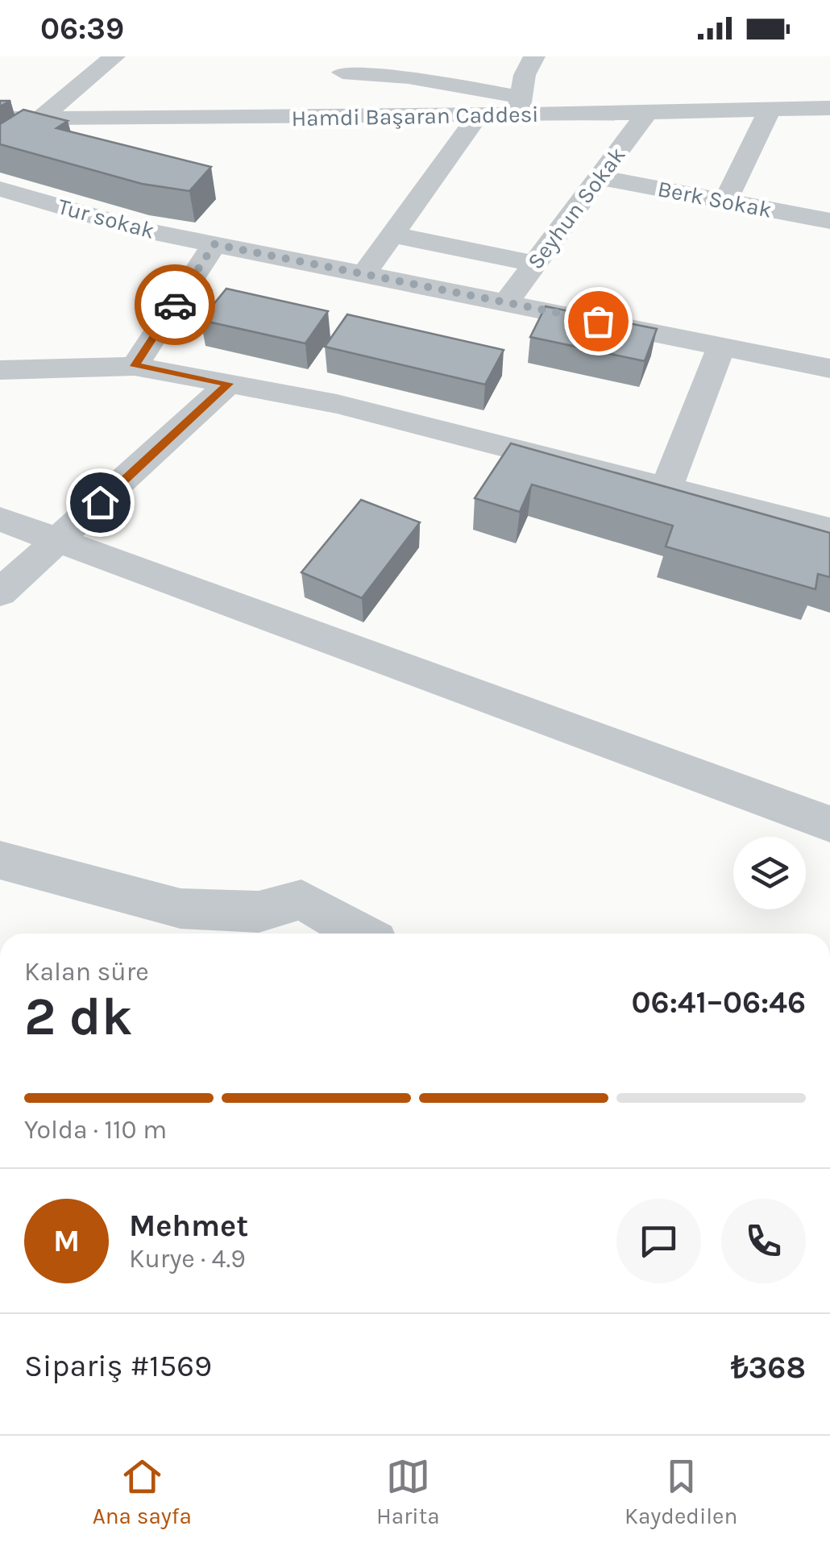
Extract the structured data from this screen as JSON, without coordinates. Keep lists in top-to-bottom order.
{
  "streets": {
    "street": [
      "Hamdi Başaran Caddesi",
      "Berk Sokak",
      "Seyhun Sokak",
      "Tur sokak"
    ]
  },
  "crossings": [
    ["Hamdi Başaran Caddesi", "Seyhun Sokak"],
    ["Berk Sokak", "Seyhun Sokak"],
    ["Seyhun Sokak", "Tur sokak"]
  ],
  "page": {
    "status": "06:39",
    "heading": ["2 dk", "Kalan süre", "06:41–06:46"],
    "panel": [
      "Mehmet",
      "Kurye · 4.9",
      "Sipariş #1569",
      "₺368"
    ],
    "bar": "Yolda · 110 m",
    "round": "M",
    "tabs": ["Ana sayfa", "Harita", "Kaydedilen"]
  }
}
